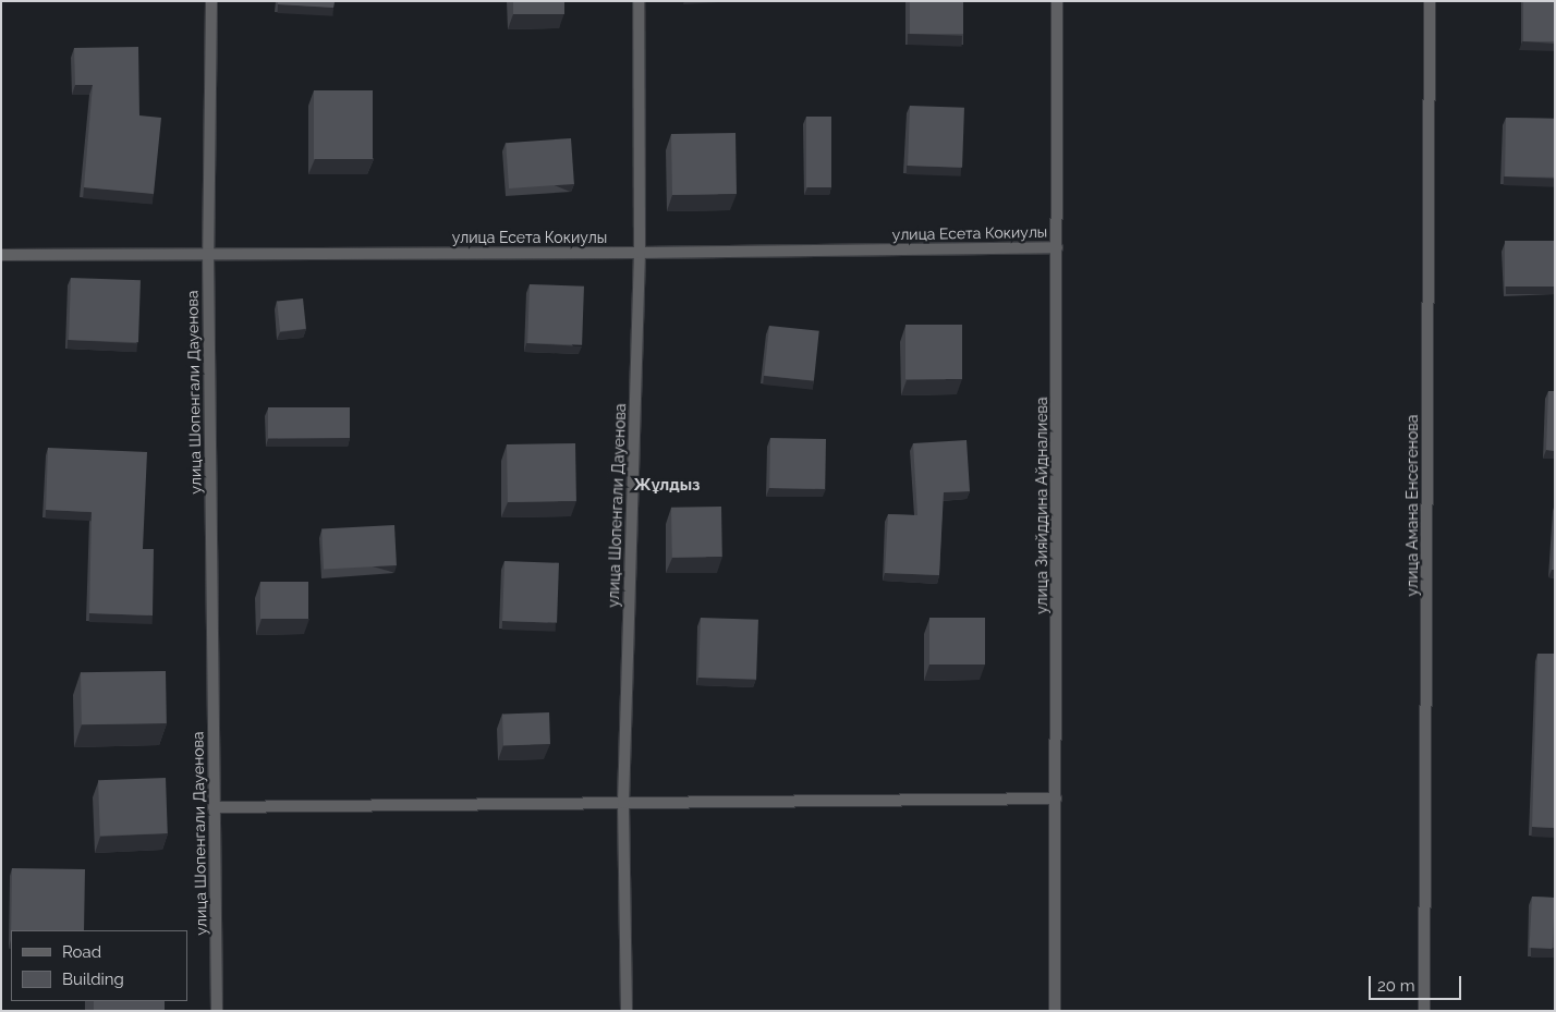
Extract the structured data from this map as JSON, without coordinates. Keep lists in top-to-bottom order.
{
  "streets": {
    "street": [
      "улица Есета Кокиулы",
      "улица Шопенгали Дауенова",
      "улица Зияйддина Айдналиева",
      "улица Амана Енсегенова"
    ]
  },
  "crossings": [
    ["улица Есета Кокиулы", "улица Шопенгали Дауенова"],
    ["улица Есета Кокиулы", "улица Зияйддина Айдналиева"]
  ],
  "districts": ["Жұлдыз"],
  "legend": ["Road", "Building"],
  "scale_bar": "20 m"
}
